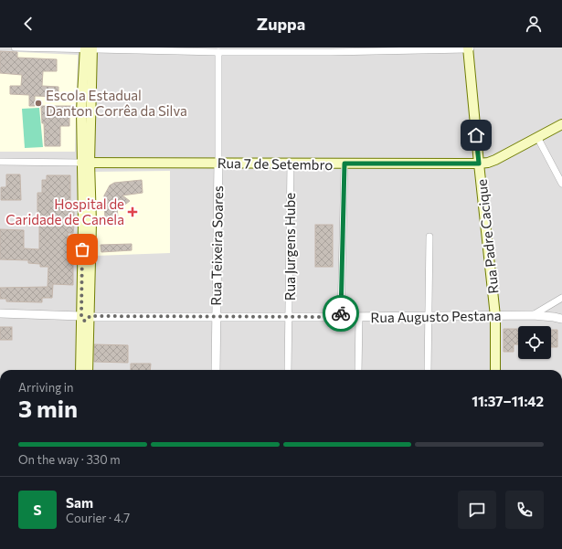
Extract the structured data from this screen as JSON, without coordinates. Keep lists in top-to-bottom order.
{
  "streets": {
    "main road": ["Rua 7 de Setembro", "Rua Padre Cacique"],
    "street": ["Rua Teixeira Soares", "Rua Jurgens Hube", "Rua Augusto Pestana"]
  },
  "crossings": [
    ["Rua 7 de Setembro", "Rua Padre Cacique"],
    ["Rua 7 de Setembro", "Rua Teixeira Soares"],
    ["Rua 7 de Setembro", "Rua Jurgens Hube"],
    ["Rua Padre Cacique", "Rua Augusto Pestana"],
    ["Rua Teixeira Soares", "Rua Augusto Pestana"],
    ["Rua Jurgens Hube", "Rua Augusto Pestana"]
  ],
  "places": {
    "other": ["Escola Estadual Danton Corrêa da Silva"],
    "health": ["Hospital de Caridade de Canela"]
  },
  "page": {
    "header": "Zuppa",
    "heading": ["3 min", "Arriving in", "11:37–11:42"],
    "panel": ["Sam", "Courier · 4.7"],
    "bar": "On the way · 330 m",
    "round": "S"
  }
}
